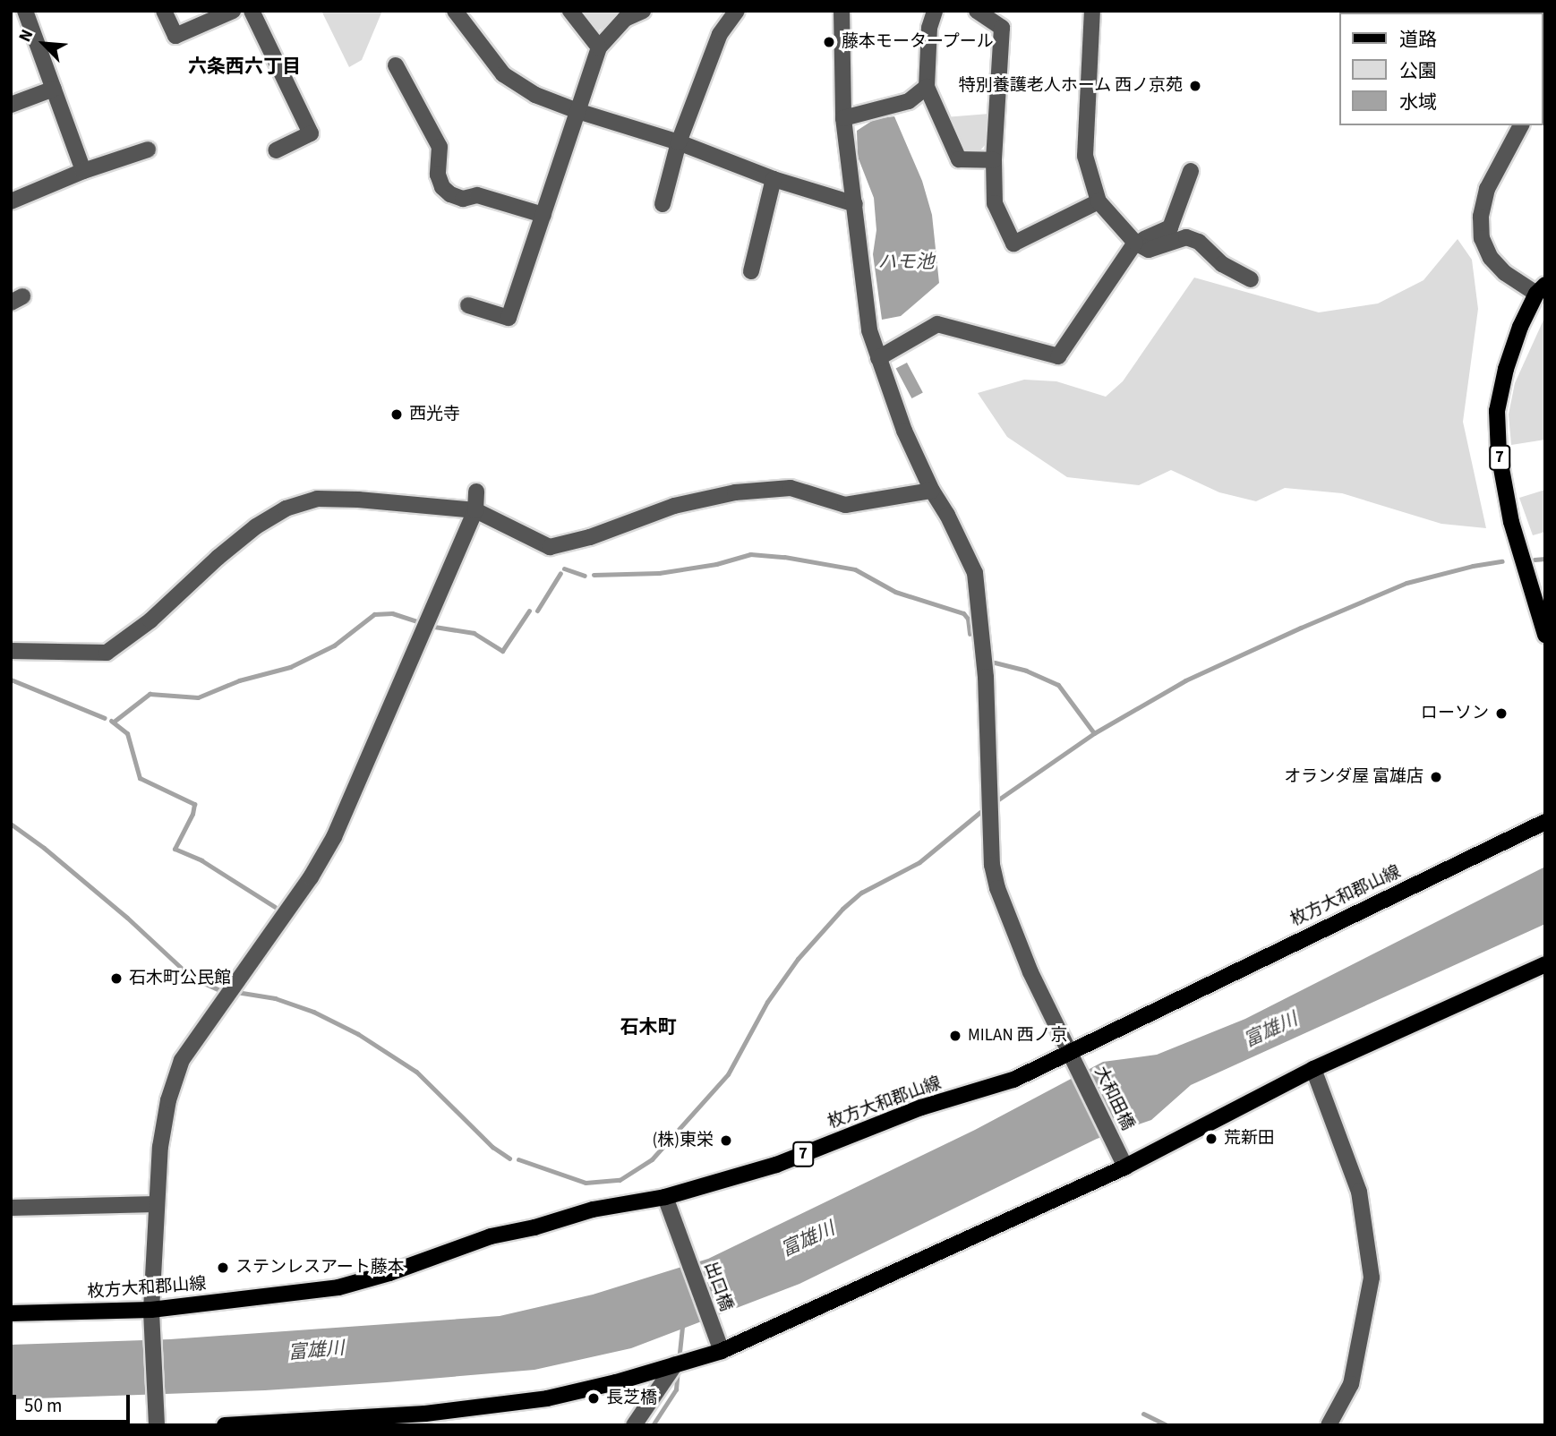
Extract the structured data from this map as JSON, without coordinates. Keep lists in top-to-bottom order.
{
  "streets": {
    "main road": ["7", "枚方大和郡山線"],
    "street": ["大和田橋", "出口橋"]
  },
  "crossings": [
    ["枚方大和郡山線", "大和田橋"],
    ["枚方大和郡山線", "出口橋"]
  ],
  "districts": ["六条西六丁目", "石木町"],
  "water": ["ハモ池", "富雄川"],
  "places": [
    "藤本モータープール",
    "特別養護老人ホーム 西ノ京苑",
    "西光寺",
    "ローソン",
    "オランダ屋 富雄店",
    "石木町公民館",
    "MILAN 西ノ京",
    "荒新田",
    "(株)東栄",
    "ステンレスアート藤本",
    "長芝橋"
  ],
  "legend": ["道路", "公園", "水域"],
  "scale_bar": "50 m",
  "north": "top left"
}
